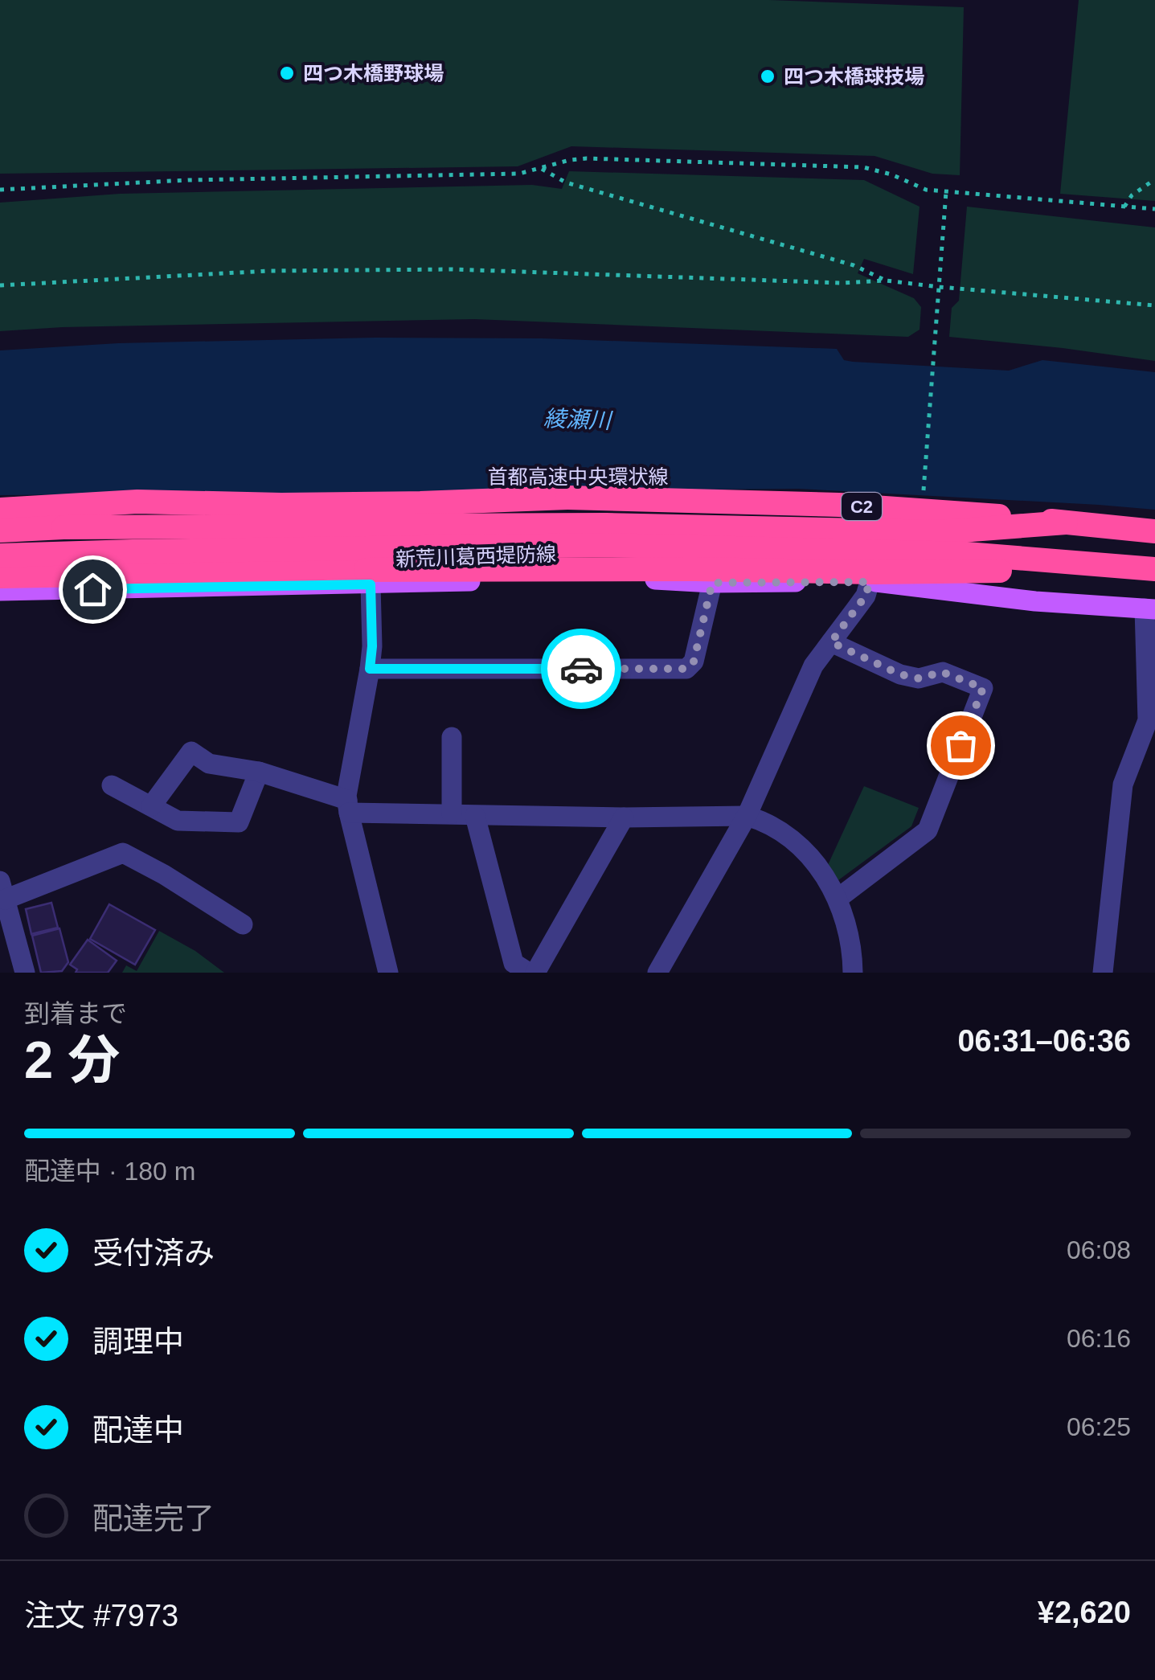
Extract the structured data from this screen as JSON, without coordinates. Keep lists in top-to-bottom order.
{
  "streets": {
    "highway": ["首都高速中央環状線", "C2"],
    "main road": ["新荒川葛西堤防線"]
  },
  "water": ["綾瀬川"],
  "places": ["四つ木橋野球場", "四つ木橋球技場"],
  "page": {
    "heading": ["2 分", "到着まで", "06:31–06:36"],
    "panel": ["注文 #7973", "¥2,620"],
    "bar": "配達中 · 180 m",
    "list": [
      ["受付済み", "06:08"],
      ["調理中", "06:16"],
      ["配達中", "06:25"],
      "配達完了"
    ]
  }
}
